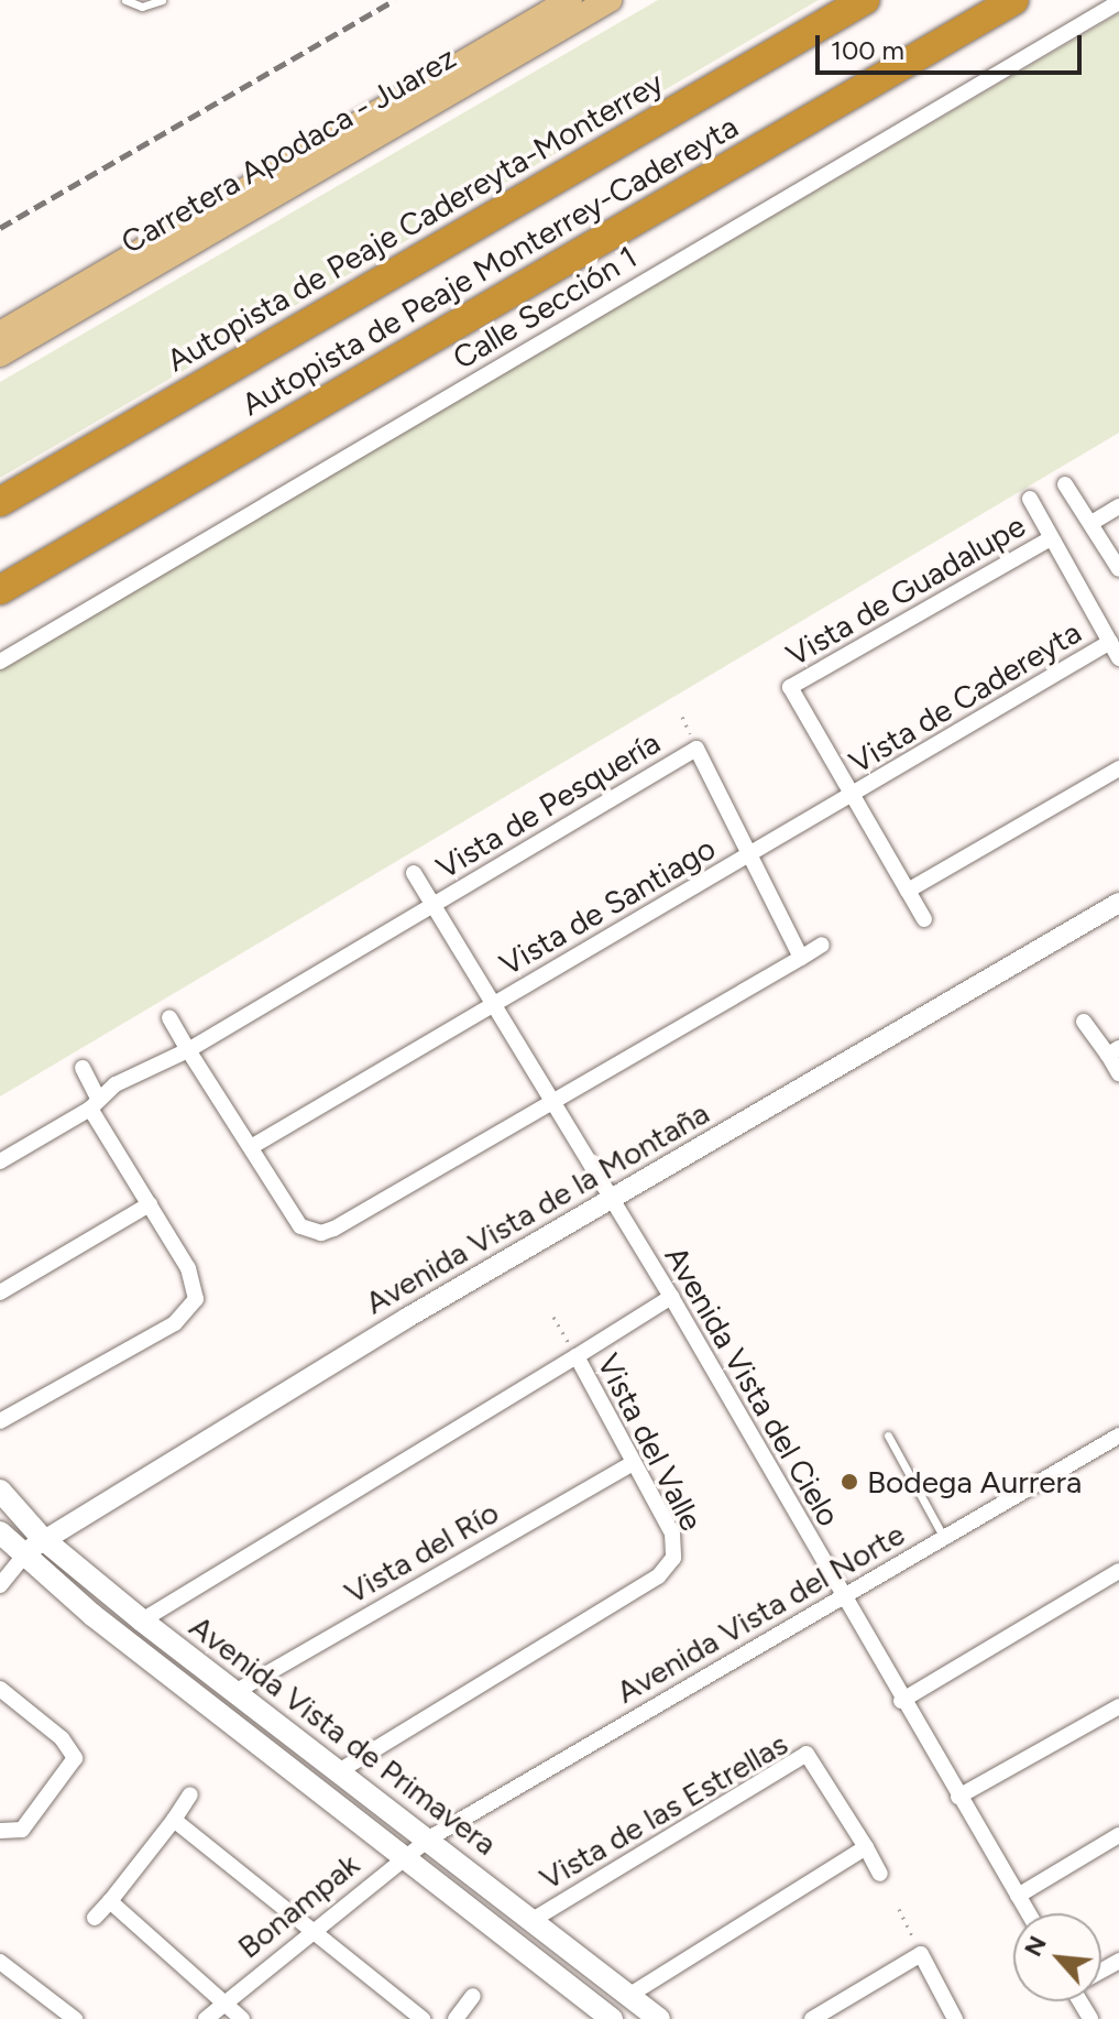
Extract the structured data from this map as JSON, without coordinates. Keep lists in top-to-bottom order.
{
  "streets": {
    "highway": ["Autopista de Peaje Cadereyta-Monterrey", "Autopista de Peaje Monterrey-Cadereyta"],
    "main road": ["Carretera Apodaca - Juarez", "Avenida Vista de Primavera"],
    "street": [
      "Calle Sección 1",
      "Vista de Guadalupe",
      "Vista de Cadereyta",
      "Vista de Pesquería",
      "Vista de Santiago",
      "Avenida Vista de la Montaña",
      "Avenida Vista del Cielo",
      "Vista del Valle",
      "Vista del Río",
      "Avenida Vista del Norte",
      "Vista de las Estrellas",
      "Bonampak"
    ]
  },
  "crossings": [
    ["Vista de Guadalupe", "Vista de Cadereyta"],
    ["Vista de Cadereyta", "Vista de Pesquería"],
    ["Vista de Cadereyta", "Vista de Santiago"],
    ["Vista de Pesquería", "Vista de Santiago"],
    ["Vista de Pesquería", "Avenida Vista del Cielo"],
    ["Vista de Santiago", "Avenida Vista del Cielo"],
    ["Avenida Vista de la Montaña", "Avenida Vista del Cielo"],
    ["Avenida Vista de la Montaña", "Avenida Vista de Primavera"],
    ["Avenida Vista del Cielo", "Avenida Vista del Norte"],
    ["Vista del Valle", "Vista del Río"],
    ["Vista del Valle", "Avenida Vista de Primavera"],
    ["Vista del Río", "Avenida Vista de Primavera"],
    ["Avenida Vista del Norte", "Avenida Vista de Primavera"],
    ["Avenida Vista del Norte", "Bonampak"],
    ["Avenida Vista de Primavera", "Vista de las Estrellas"],
    ["Avenida Vista de Primavera", "Bonampak"]
  ],
  "places": ["Bodega Aurrera"],
  "scale_bar": "100 m",
  "north": "top left"
}
